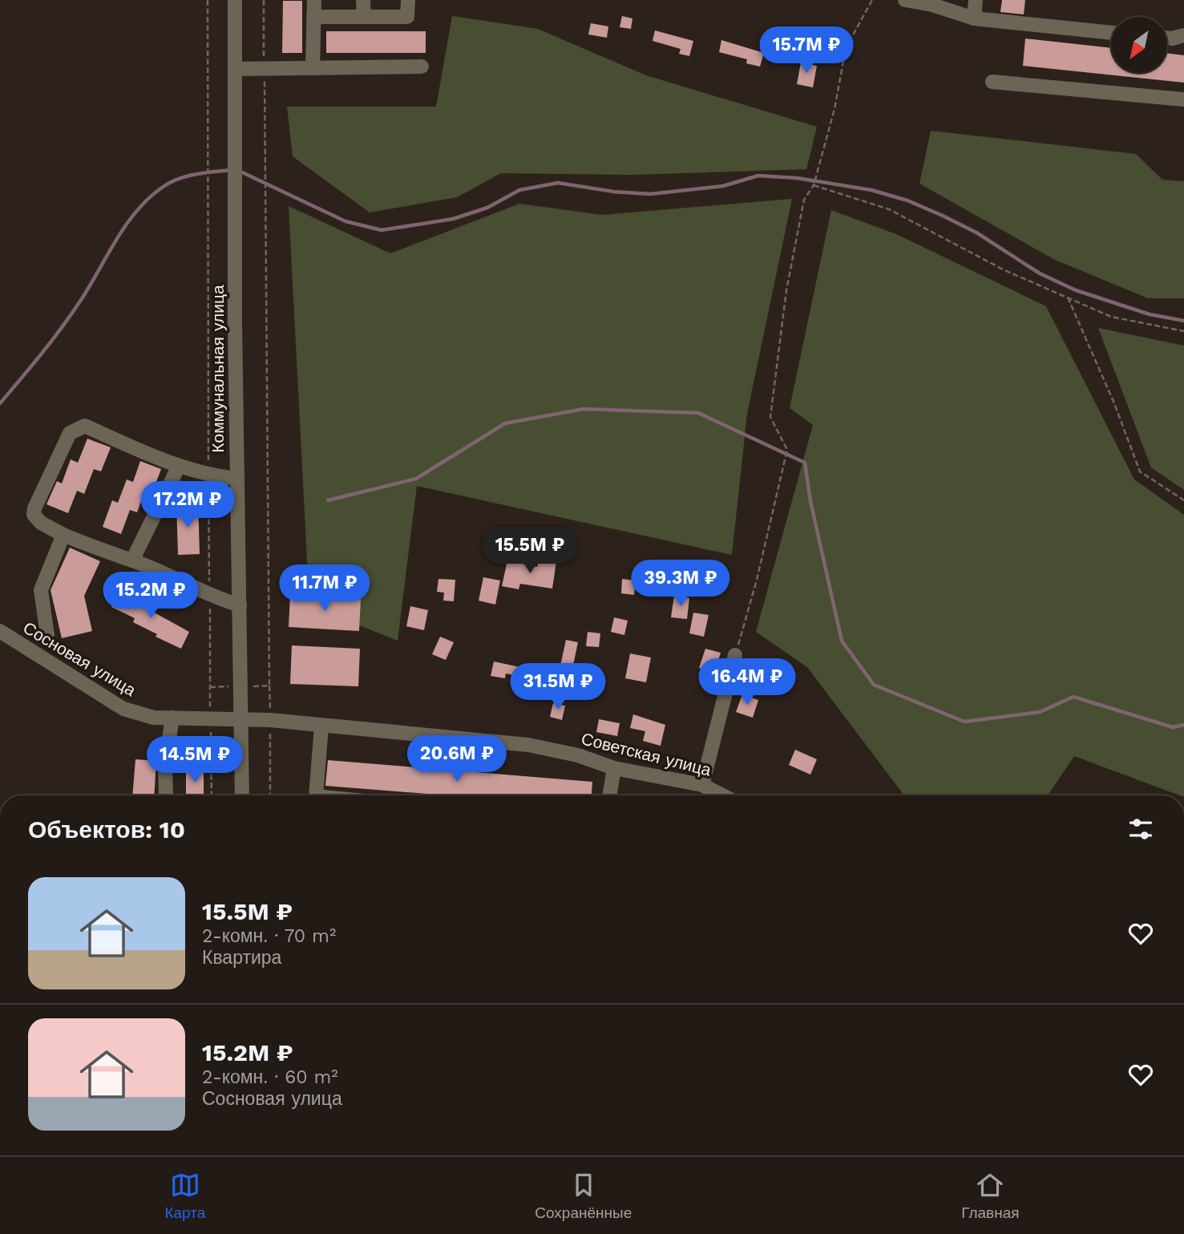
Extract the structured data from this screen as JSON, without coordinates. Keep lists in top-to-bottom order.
{
  "streets": {
    "street": ["Коммунальная улица", "Сосновая улица", "Советская улица"]
  },
  "crossings": [
    ["Коммунальная улица", "Сосновая улица"],
    ["Коммунальная улица", "Советская улица"],
    ["Сосновая улица", "Советская улица"]
  ],
  "north": "bottom left",
  "page": {
    "price": [
      "15.7M ₽",
      "17.2M ₽",
      "15.5M ₽",
      "39.3M ₽",
      "11.7M ₽",
      "15.2M ₽",
      "16.4M ₽",
      "31.5M ₽",
      "20.6M ₽",
      "14.5M ₽"
    ],
    "heading": "Объектов: 10",
    "list": [
      {
        "name": "15.5M ₽",
        "note": "2-комн. · 70 m² · Квартира"
      },
      {
        "name": "15.2M ₽",
        "note": "2-комн. · 60 m² · Сосновая улица"
      }
    ],
    "tabs": ["Карта", "Сохранённые", "Главная"]
  }
}
